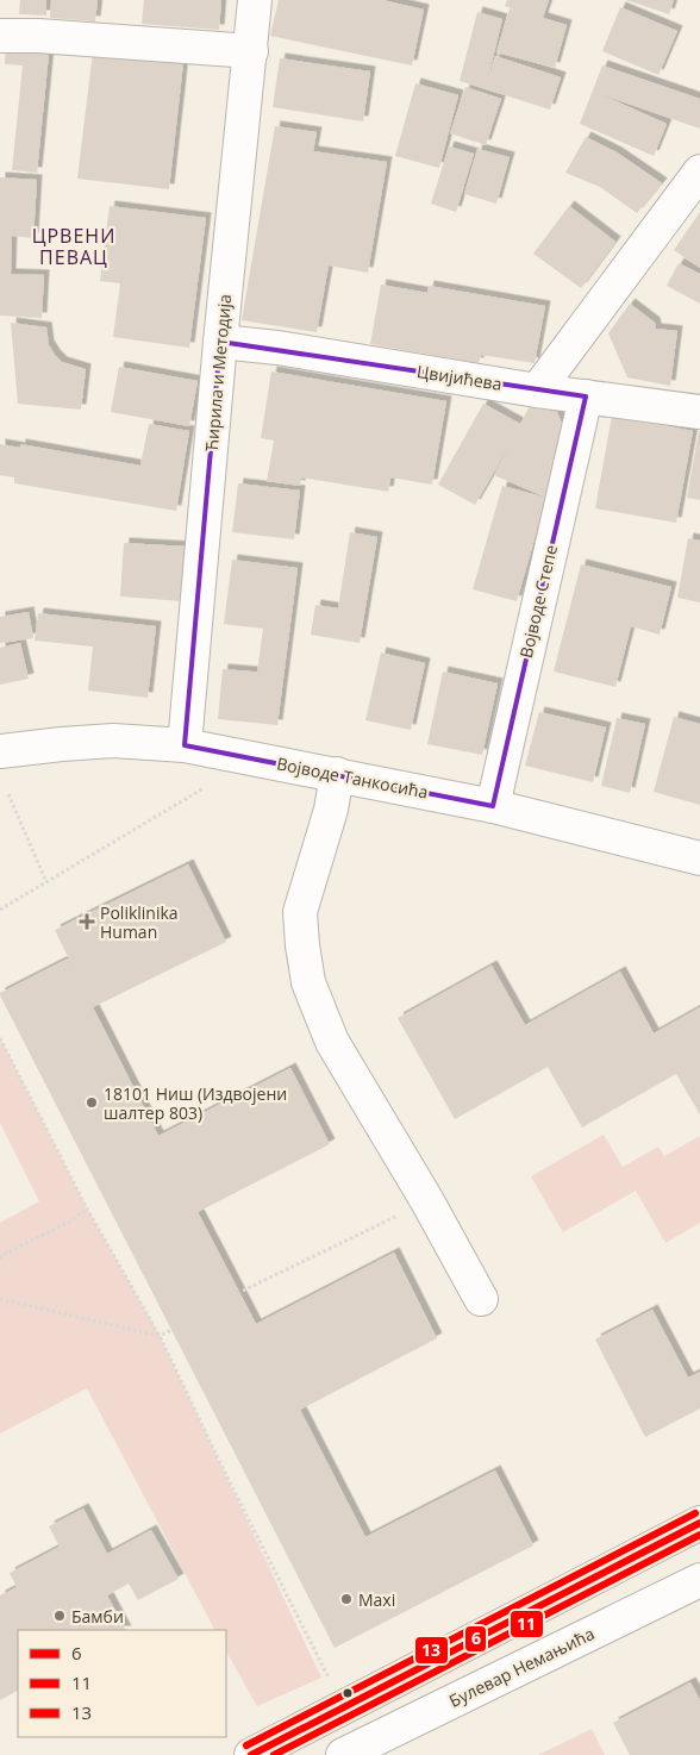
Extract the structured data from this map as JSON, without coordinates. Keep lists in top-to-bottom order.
{
  "streets": {
    "street": [
      "Ћирила и Методија",
      "Цвијићева",
      "Војводе Степе",
      "Војводе Танкосића",
      "Булевар Немањића"
    ]
  },
  "crossings": [
    ["Ћирила и Методија", "Цвијићева"],
    ["Ћирила и Методија", "Војводе Танкосића"],
    ["Цвијићева", "Војводе Степе"],
    ["Војводе Степе", "Војводе Танкосића"]
  ],
  "districts": ["ЦРВЕНИ ПЕВАЦ"],
  "places": {
    "health": ["Poliklinika Human"],
    "other": ["18101 Ниш (Издвојени шалтер 803)", "Maxi", "Бамби"]
  },
  "lines": ["transit line 13", "transit line 6", "transit line 11"],
  "legend": ["6", "11", "13"]
}
